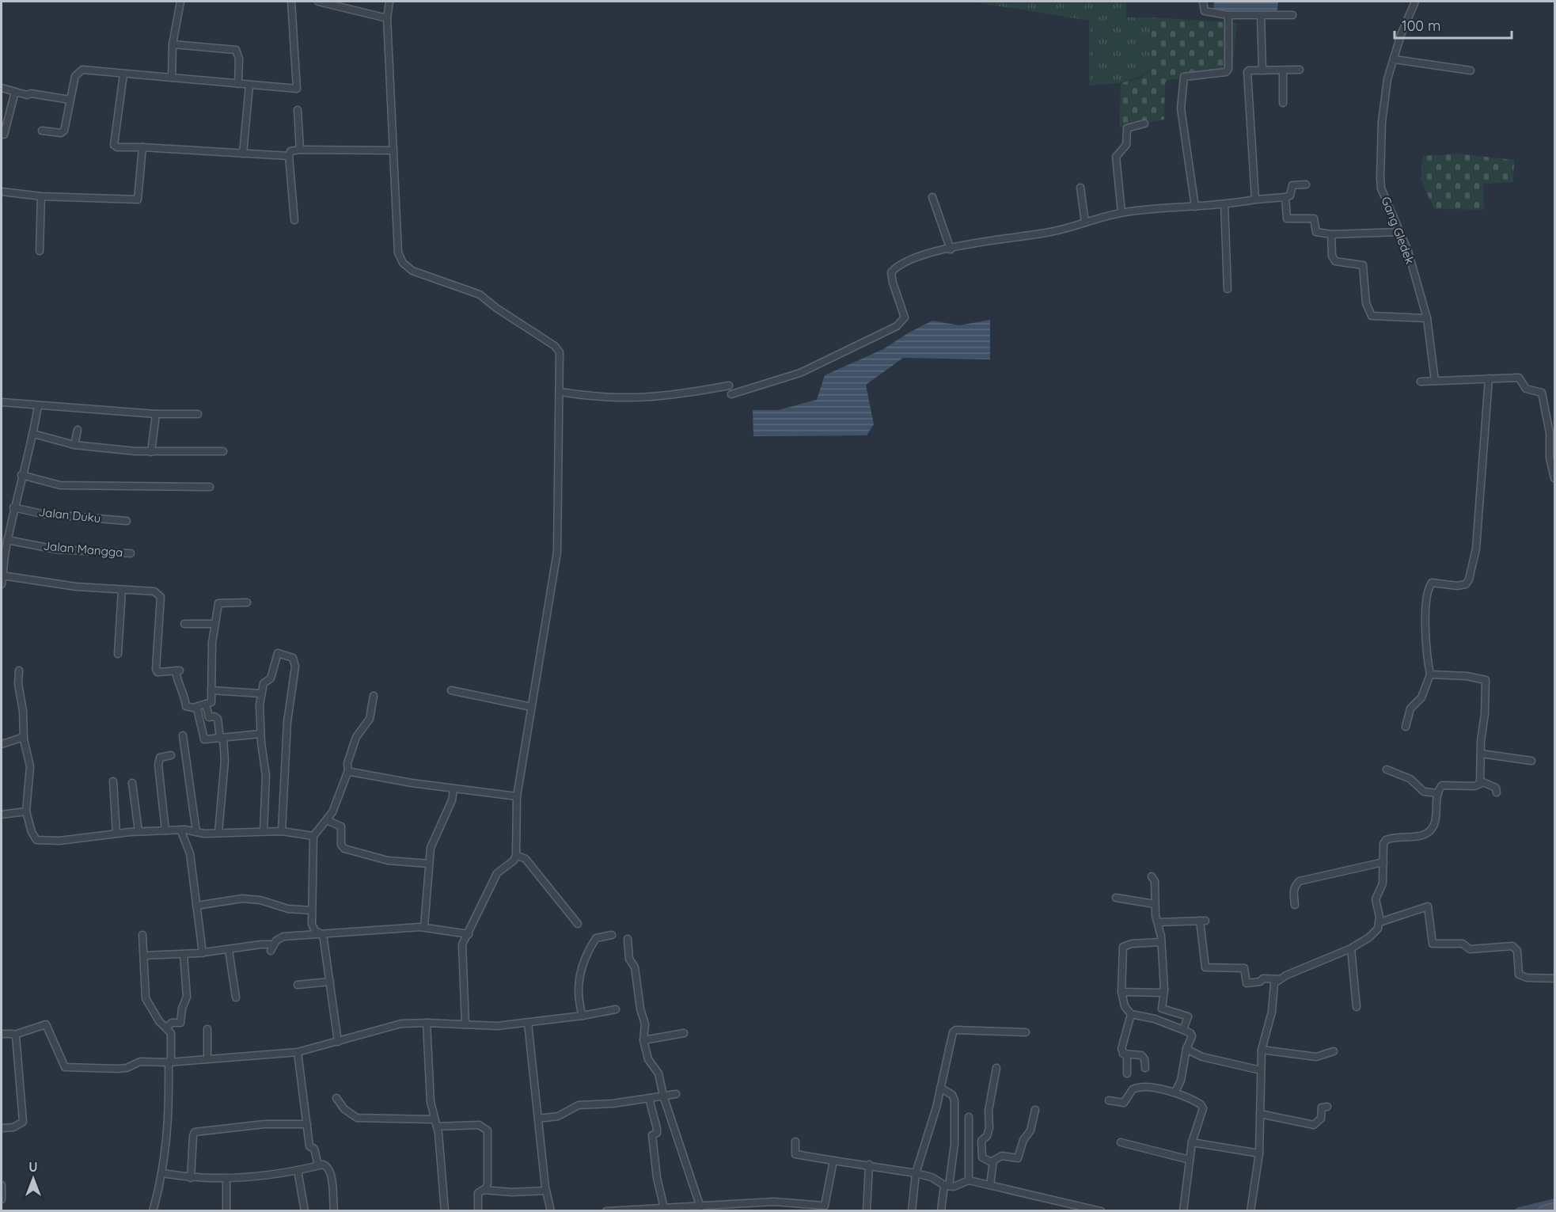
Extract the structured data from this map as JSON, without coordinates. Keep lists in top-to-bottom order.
{
  "streets": {
    "street": ["Gang Gledek", "Jalan Duku", "Jalan Mangga"]
  },
  "scale_bar": "100 m",
  "north": "top"
}
